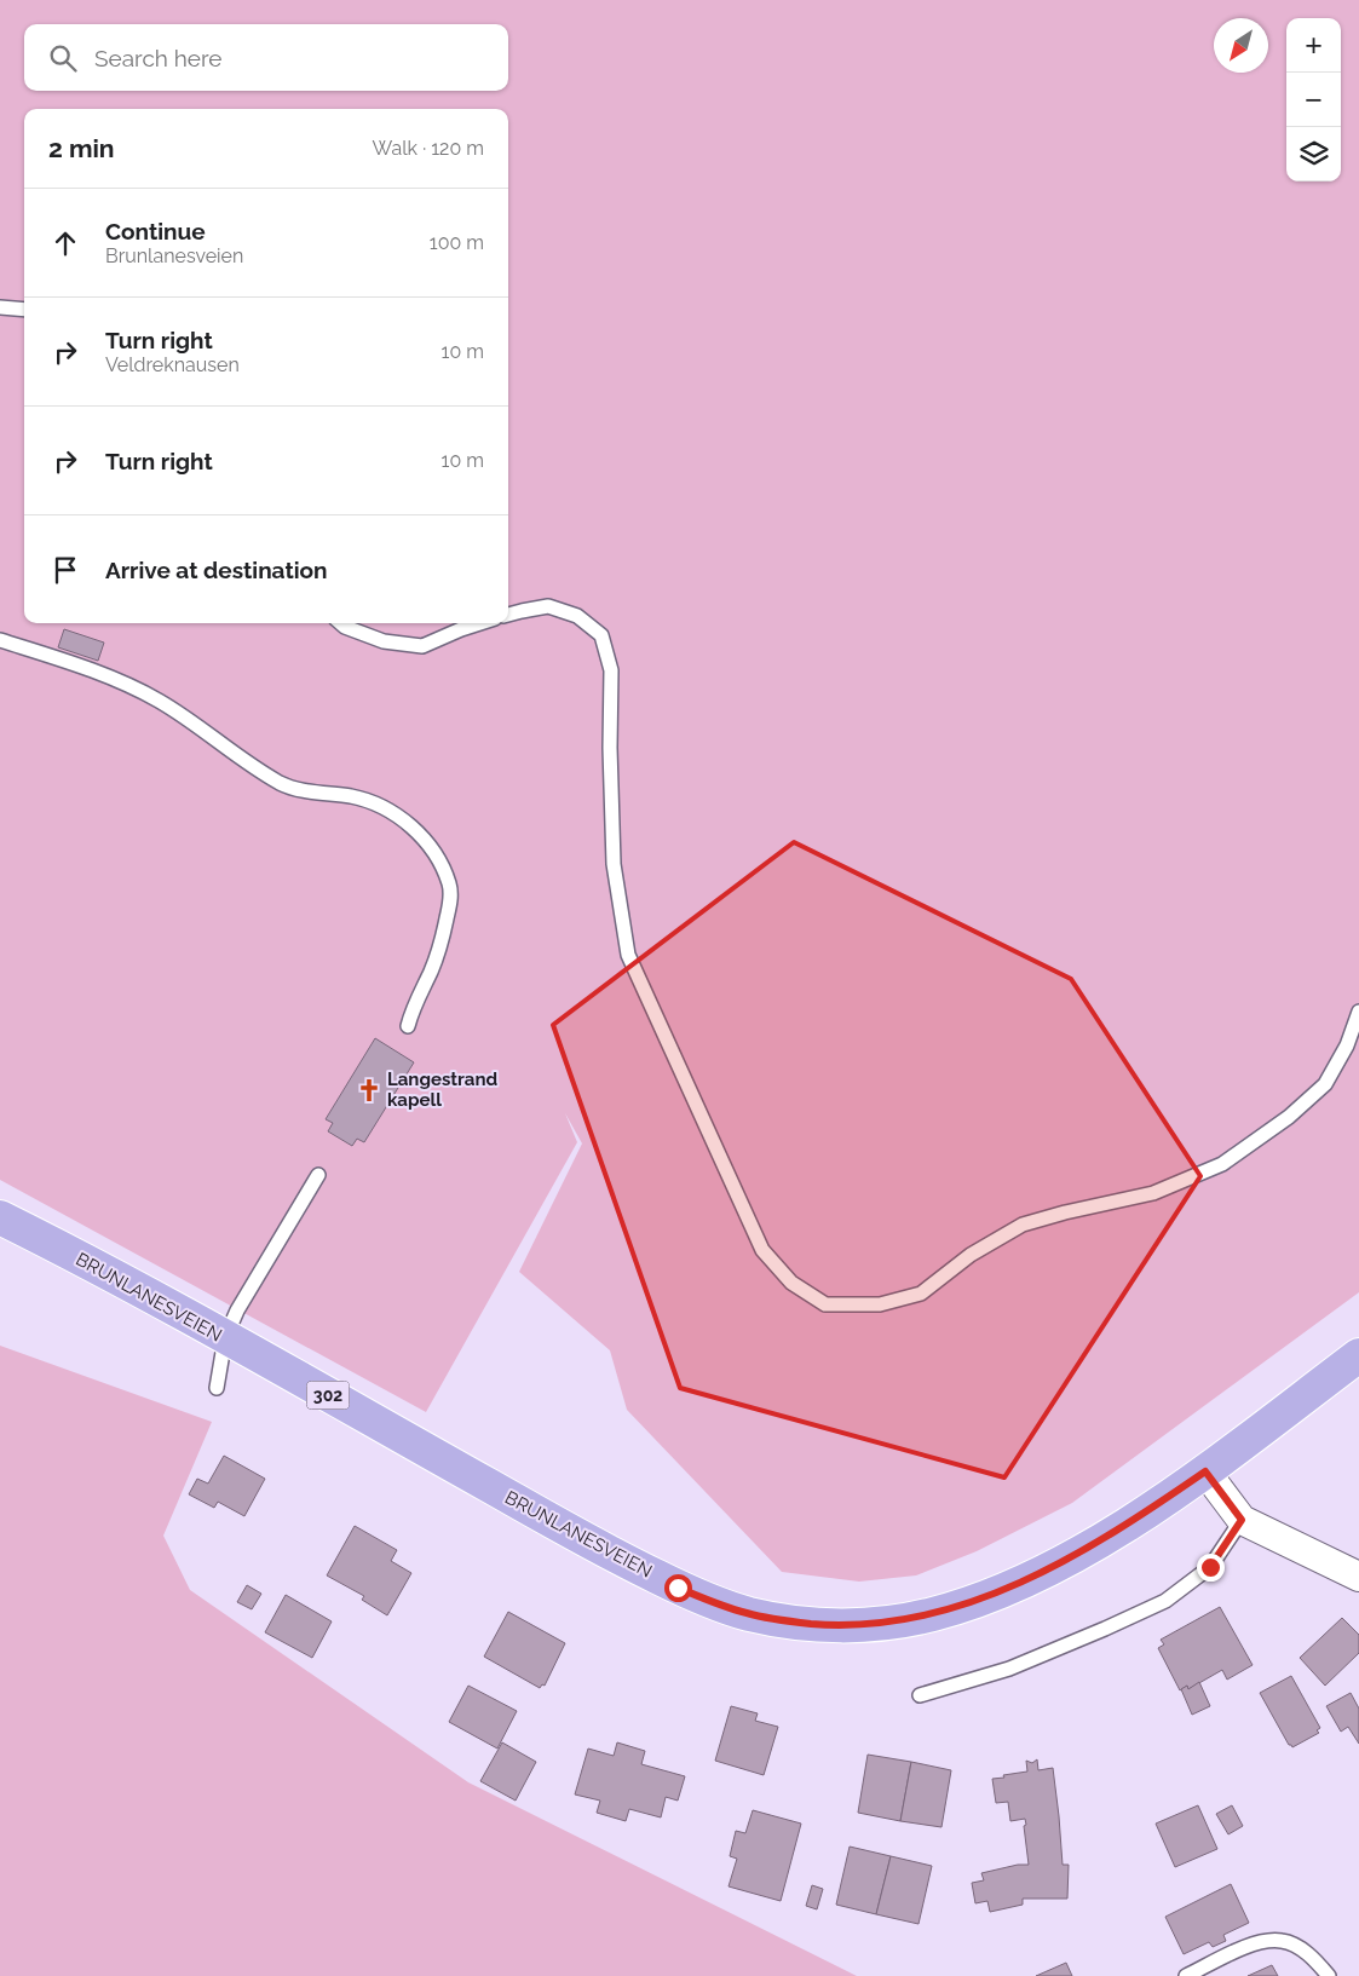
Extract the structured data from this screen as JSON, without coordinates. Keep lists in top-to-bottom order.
{
  "streets": {
    "main road": ["BRUNLANESVEIEN", "302"]
  },
  "places": {
    "church": ["Langestrand kapell"]
  },
  "north": "bottom left",
  "page": {
    "map_buttons": ["+", "−"],
    "search": "Search here",
    "heading": ["2 min", "Walk · 120 m"],
    "list": [
      ["Continue", "Brunlanesveien", "100 m"],
      ["Turn right", "Veldreknausen", "10 m"],
      ["Turn right", "10 m"],
      "Arrive at destination"
    ]
  }
}
